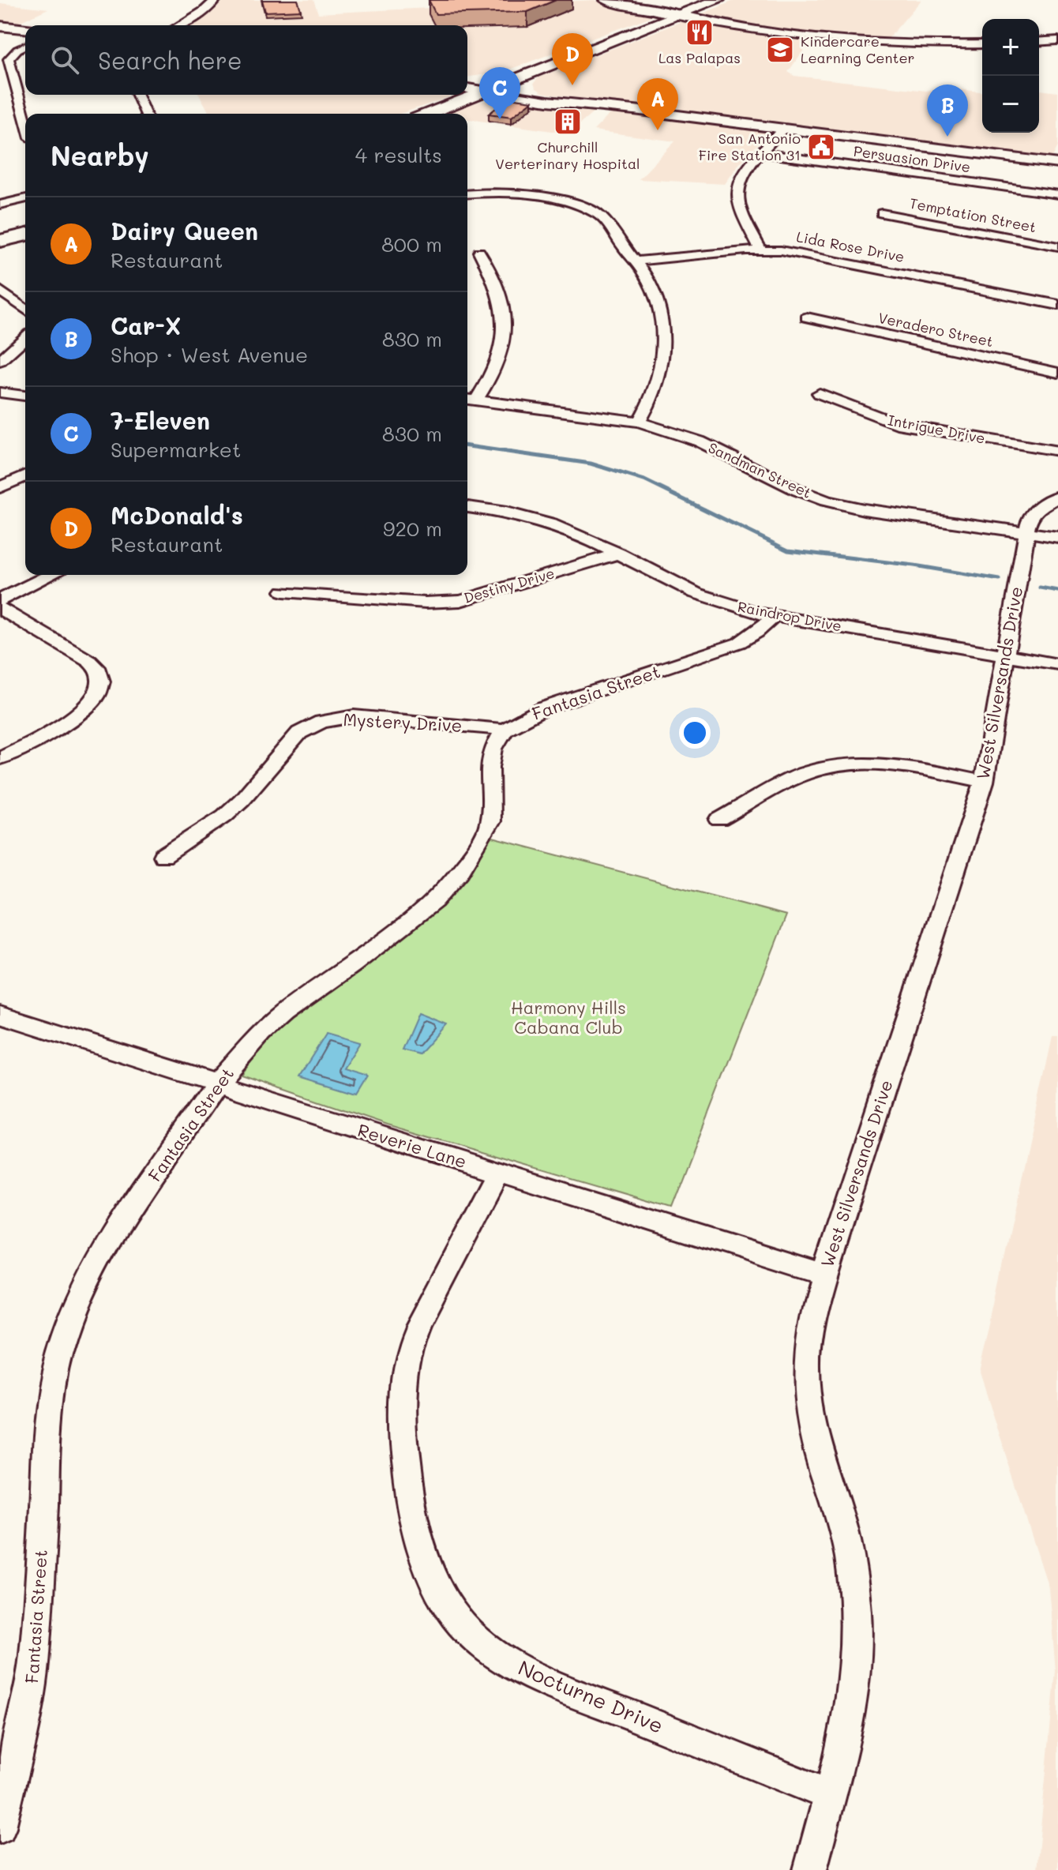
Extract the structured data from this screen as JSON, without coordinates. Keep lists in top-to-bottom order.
{
  "streets": {
    "street": [
      "Persuasion Drive",
      "Temptation Street",
      "Lida Rose Drive",
      "Veradero Street",
      "Intrigue Drive",
      "Sandman Street",
      "Destiny Drive",
      "Raindrop Drive",
      "West Silversands Drive",
      "Fantasia Street",
      "Mystery Drive",
      "Reverie Lane",
      "Nocturne Drive"
    ]
  },
  "crossings": [
    ["Sandman Street", "West Silversands Drive"],
    ["Destiny Drive", "Raindrop Drive"],
    ["Raindrop Drive", "West Silversands Drive"],
    ["Raindrop Drive", "Fantasia Street"],
    ["West Silversands Drive", "Reverie Lane"],
    ["West Silversands Drive", "Nocturne Drive"],
    ["Fantasia Street", "Mystery Drive"],
    ["Fantasia Street", "Reverie Lane"],
    ["Reverie Lane", "Nocturne Drive"]
  ],
  "parks": ["Harmony Hills Cabana Club"],
  "places": {
    "restaurant": ["Las Palapas"],
    "school or university": ["Kindercare Learning Center"],
    "building": ["Churchill Verterinary Hospital"],
    "public building": ["San Antonio Fire Station 31"]
  },
  "page": {
    "map_buttons": ["+", "−"],
    "search": "Search here",
    "pins": [
      "D",
      "C",
      "A",
      "B"
    ],
    "heading": ["Nearby", "4 results"],
    "list": [
      {
        "mark": "A",
        "name": "Dairy Queen",
        "note": "Restaurant",
        "value": "800 m"
      },
      {
        "mark": "B",
        "name": "Car-X",
        "note": "Shop · West Avenue",
        "value": "830 m"
      },
      {
        "mark": "C",
        "name": "7-Eleven",
        "note": "Supermarket",
        "value": "830 m"
      },
      {
        "mark": "D",
        "name": "McDonald's",
        "note": "Restaurant",
        "value": "920 m"
      }
    ]
  }
}
